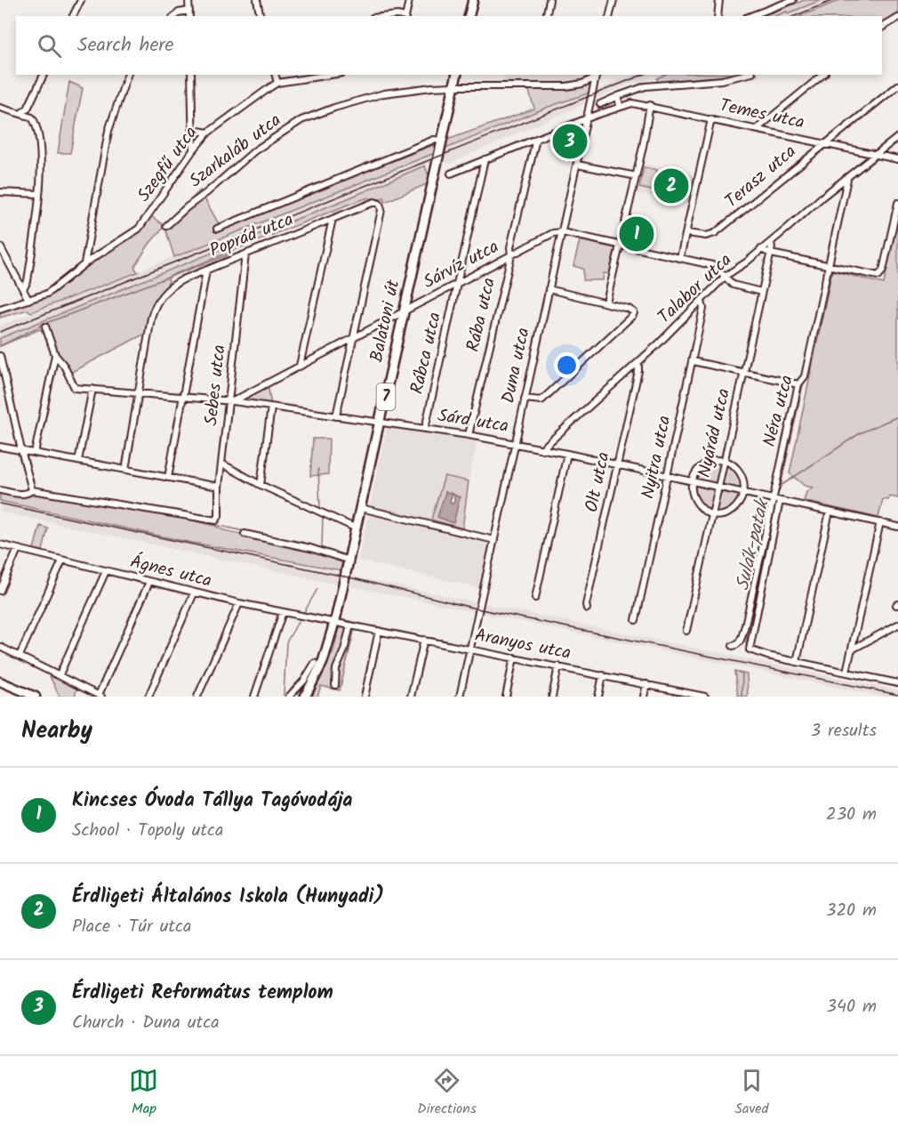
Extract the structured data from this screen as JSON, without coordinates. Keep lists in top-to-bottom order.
{
  "streets": {
    "main road": ["Balatoni út", "7"],
    "street": [
      "Temes utca",
      "Szarkaláb utca",
      "Szegfű utca",
      "Terasz utca",
      "Poprád utca",
      "Sárvíz utca",
      "Talabor utca",
      "Rába utca",
      "Rábca utca",
      "Duna utca",
      "Sebes utca",
      "Néra utca",
      "Sárd utca",
      "Nyárád utca",
      "Nyitra utca",
      "Olt utca",
      "Ágnes utca",
      "Aranyos utca"
    ]
  },
  "crossings": [
    ["Temes utca", "Terasz utca"],
    ["Temes utca", "Talabor utca"],
    ["Temes utca", "Duna utca"],
    ["Szarkaláb utca", "Balatoni út"],
    ["Szarkaláb utca", "Duna utca"],
    ["Poprád utca", "Sárvíz utca"],
    ["Poprád utca", "Sebes utca"],
    ["Poprád utca", "Sárd utca"],
    ["Sárvíz utca", "Rába utca"],
    ["Sárvíz utca", "Balatoni út"],
    ["Sárvíz utca", "Rábca utca"],
    ["Sárvíz utca", "Duna utca"],
    ["Sárvíz utca", "Sebes utca"],
    ["Sárvíz utca", "Sárd utca"],
    ["Talabor utca", "Néra utca"],
    ["Talabor utca", "Sárd utca"],
    ["Talabor utca", "Nyárád utca"],
    ["Talabor utca", "Nyitra utca"],
    ["Talabor utca", "Olt utca"],
    ["Rába utca", "Sárd utca"],
    ["Balatoni út", "Sárd utca"],
    ["Balatoni út", "Ágnes utca"],
    ["Balatoni út", "Aranyos utca"],
    ["Rábca utca", "Sárd utca"],
    ["Duna utca", "Sárd utca"],
    ["Duna utca", "Aranyos utca"],
    ["Sebes utca", "Sárd utca"],
    ["Néra utca", "Sárd utca"],
    ["Sárd utca", "Nyárád utca"],
    ["Sárd utca", "Nyitra utca"],
    ["Sárd utca", "Olt utca"],
    ["Ágnes utca", "Aranyos utca"]
  ],
  "water": ["Sulák-patak"],
  "page": {
    "search": "Search here",
    "pins": ["3", "2", "1"],
    "heading": ["Nearby", "3 results"],
    "list": [
      {
        "mark": "1",
        "name": "Kincses Óvoda Tállya Tagóvodája",
        "note": "School · Topoly utca",
        "value": "230 m"
      },
      {
        "mark": "2",
        "name": "Érdligeti Általános Iskola (Hunyadi)",
        "note": "Place · Túr utca",
        "value": "320 m"
      },
      {
        "mark": "3",
        "name": "Érdligeti Református templom",
        "note": "Church · Duna utca",
        "value": "340 m"
      }
    ],
    "nav": ["Map", "Directions", "Saved"]
  }
}
